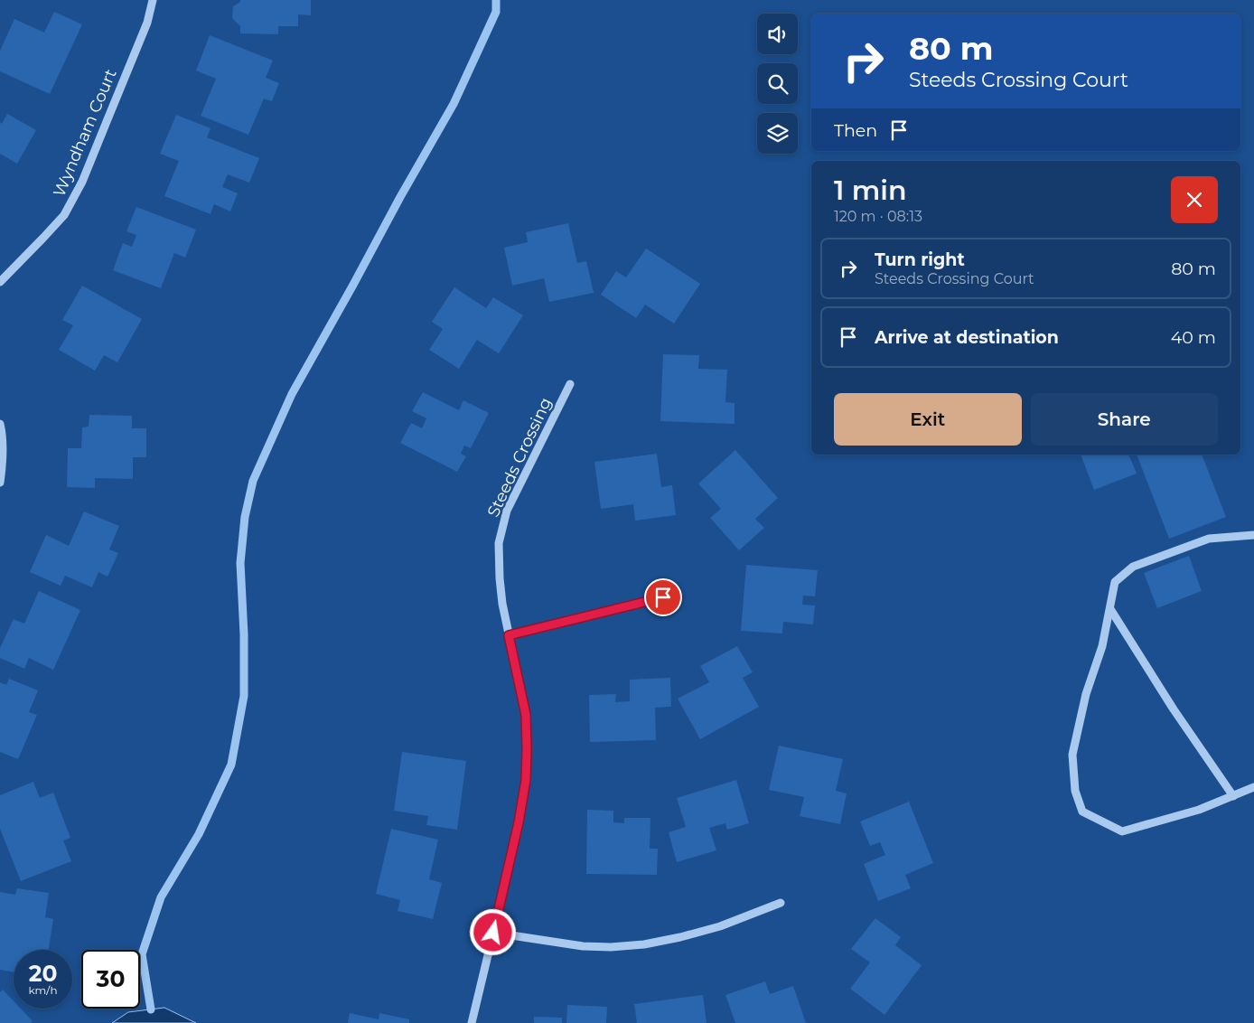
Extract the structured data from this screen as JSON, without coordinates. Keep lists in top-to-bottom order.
{
  "streets": {
    "street": ["Wyndham Court", "Steeds Crossing"]
  },
  "page": {
    "turn": ["80 m", "Steeds Crossing Court"],
    "then": "Then",
    "heading": ["1 min", "120 m · 08:13"],
    "list": [
      {
        "name": "Turn right",
        "note": "Steeds Crossing Court",
        "value": "80 m"
      },
      {
        "name": "Arrive at destination",
        "value": "40 m"
      }
    ],
    "buttons": ["Exit", "Share"],
    "speed": "20 km/h",
    "limit": "30"
  }
}
